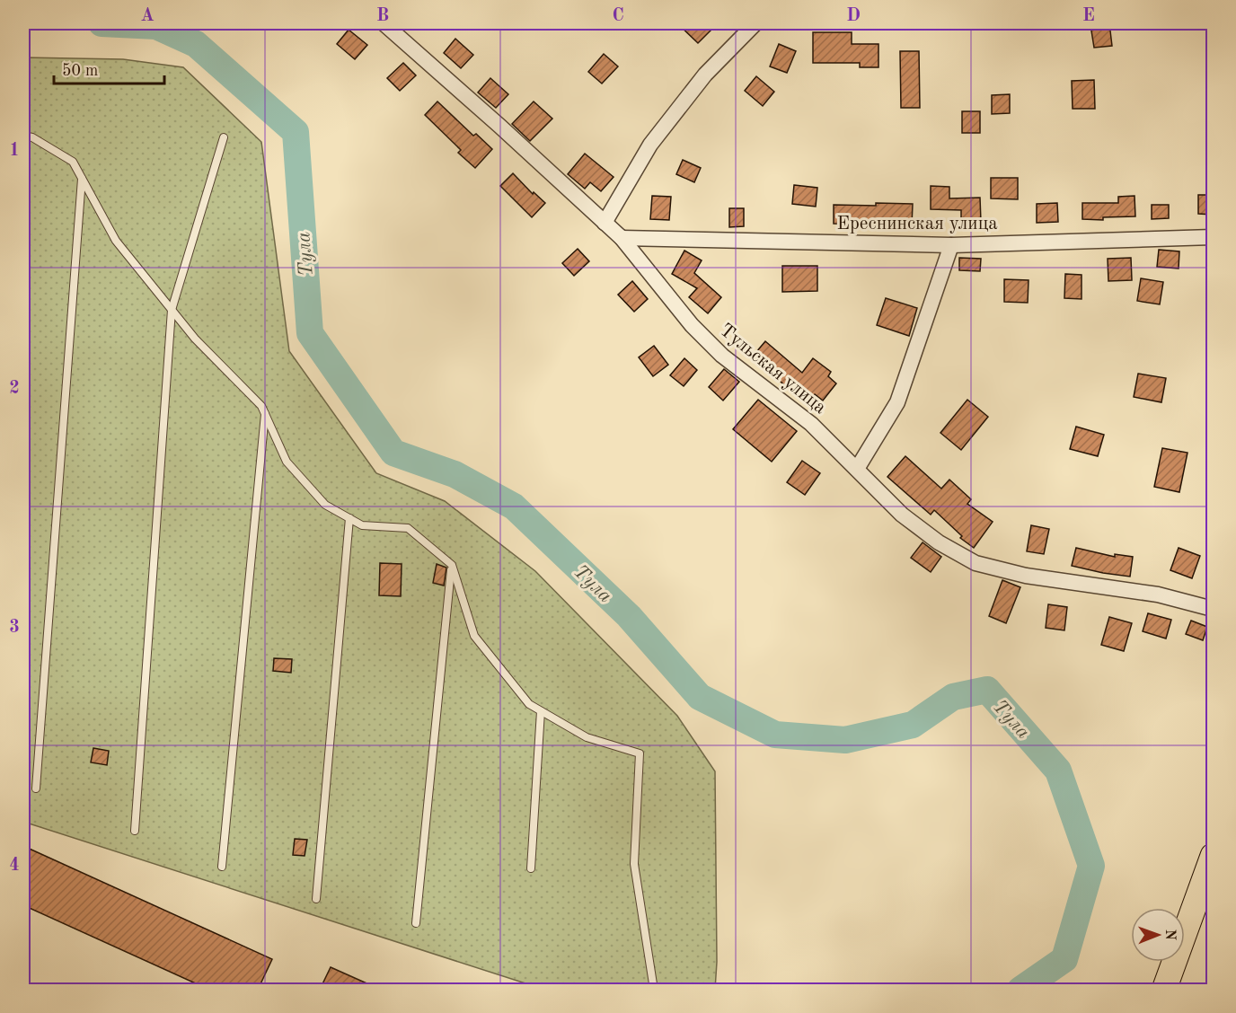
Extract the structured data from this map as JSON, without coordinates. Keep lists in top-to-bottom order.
{
  "streets": {
    "street": ["Ереснинская улица", "Тульская улица"]
  },
  "crossings": [
    ["Ереснинская улица", "Тульская улица"]
  ],
  "water": ["Тула"],
  "scale_bar": "50 m",
  "north": "right",
  "grid": {
    "columns": [
      "A",
      "B",
      "C",
      "D",
      "E"
    ],
    "rows": [
      "1",
      "2",
      "3",
      "4"
    ]
  }
}
